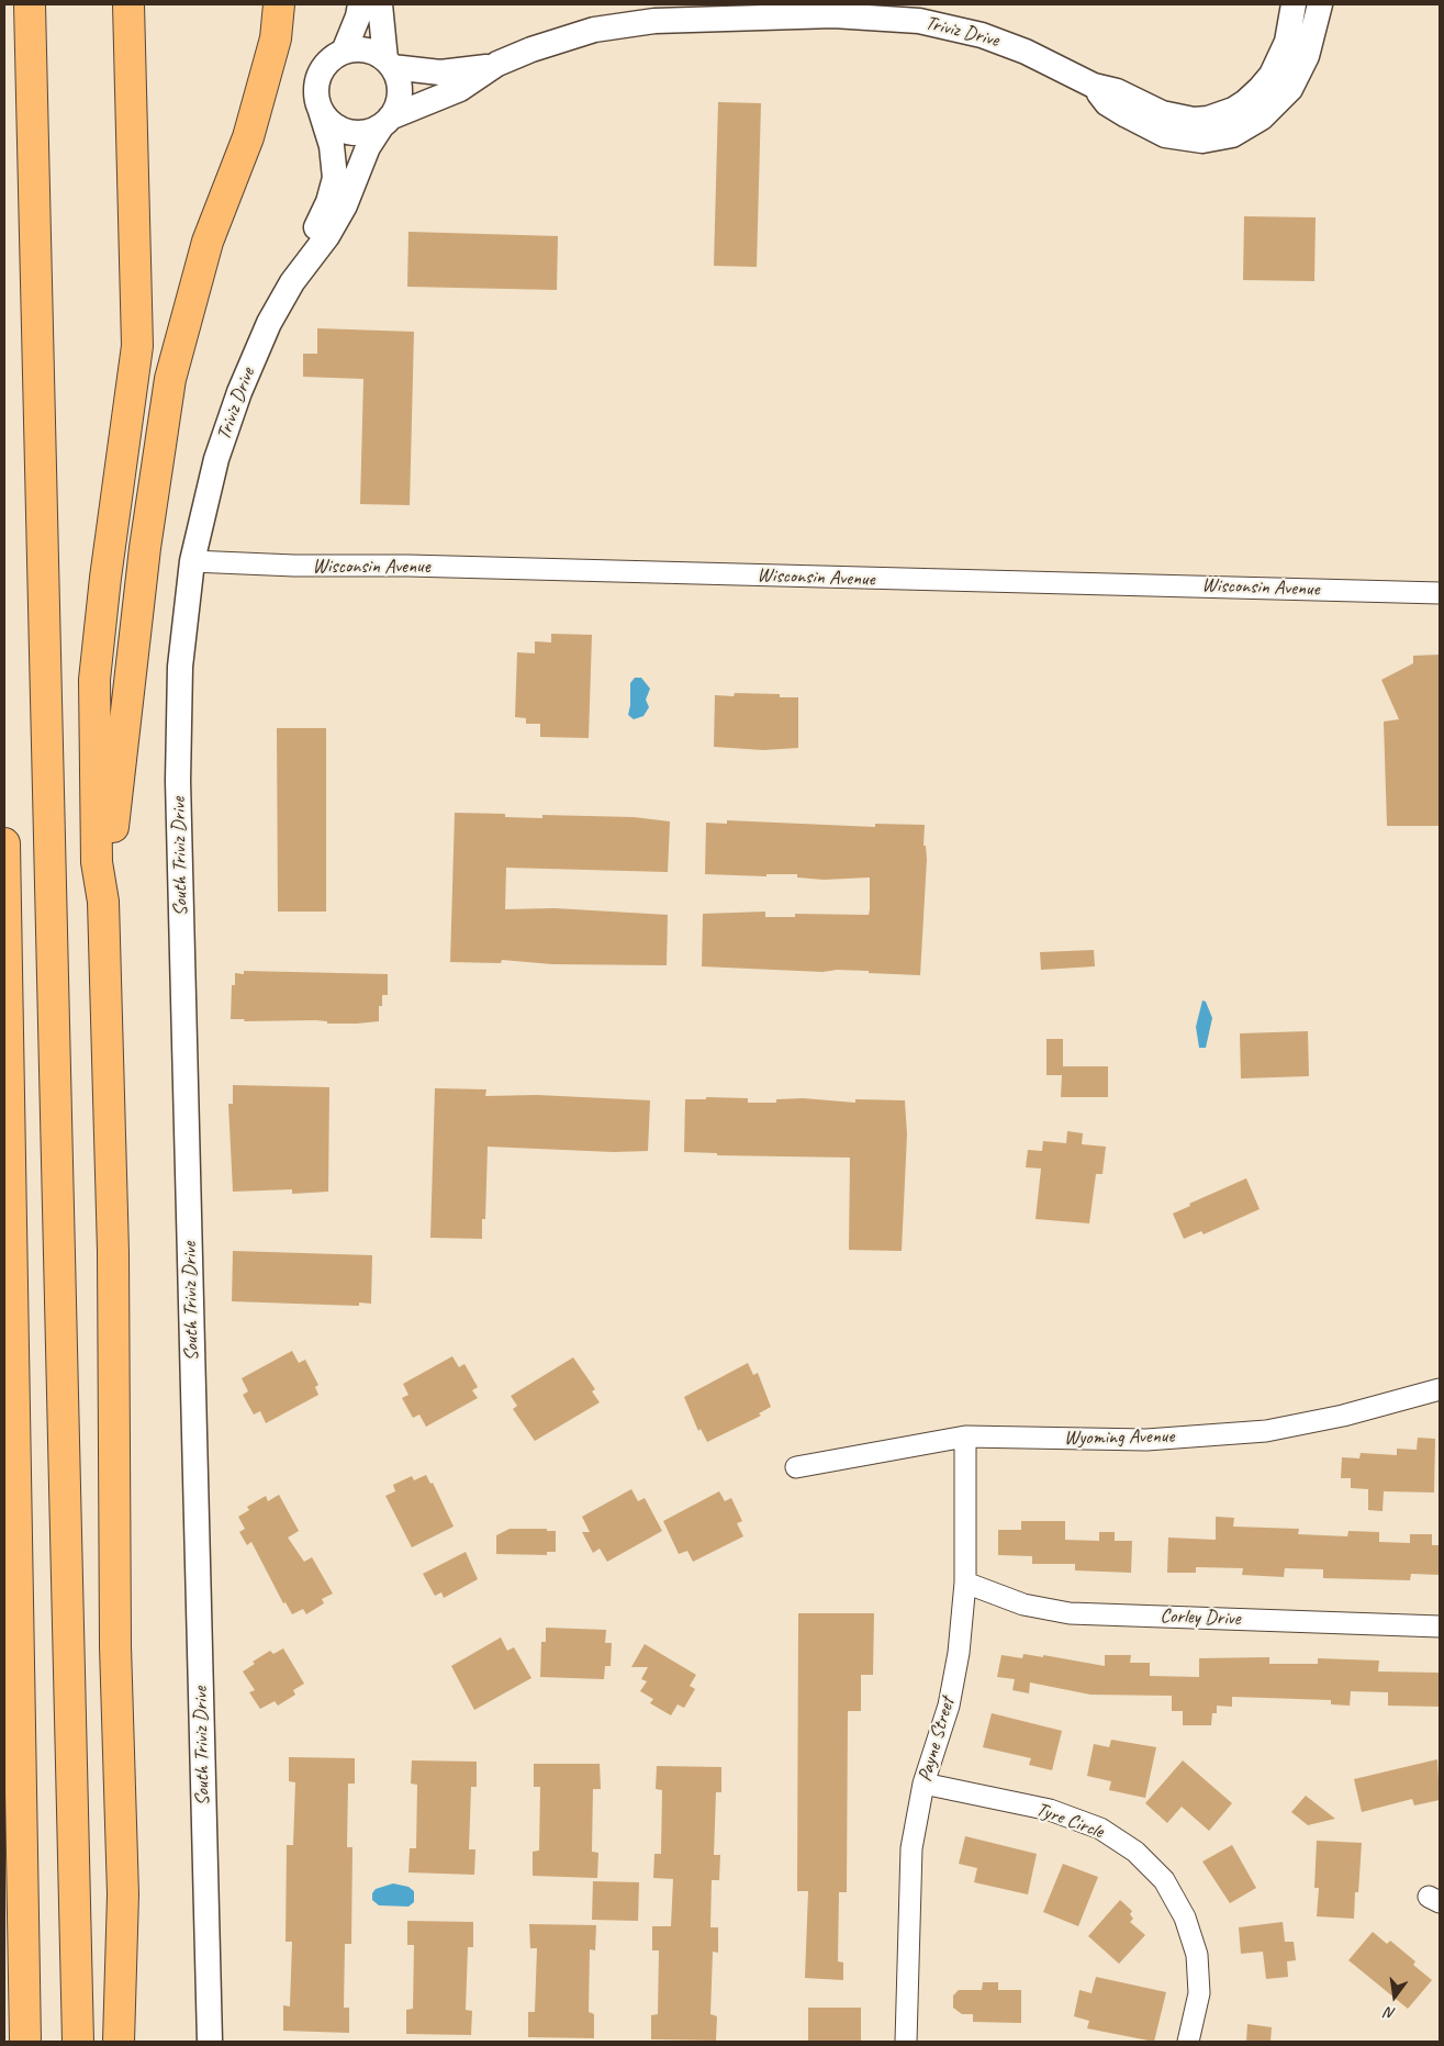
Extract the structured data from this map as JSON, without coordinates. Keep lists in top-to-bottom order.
{
  "streets": {
    "street": [
      "Triviz Drive",
      "Wisconsin Avenue",
      "South Triviz Drive",
      "Wyoming Avenue",
      "Corley Drive",
      "Payne Street",
      "Tyre Circle"
    ]
  },
  "crossings": [
    ["Triviz Drive", "Wisconsin Avenue"],
    ["Triviz Drive", "South Triviz Drive"],
    ["Wisconsin Avenue", "South Triviz Drive"],
    ["Wyoming Avenue", "Payne Street"],
    ["Corley Drive", "Payne Street"],
    ["Payne Street", "Tyre Circle"]
  ],
  "north": "bottom"
}
